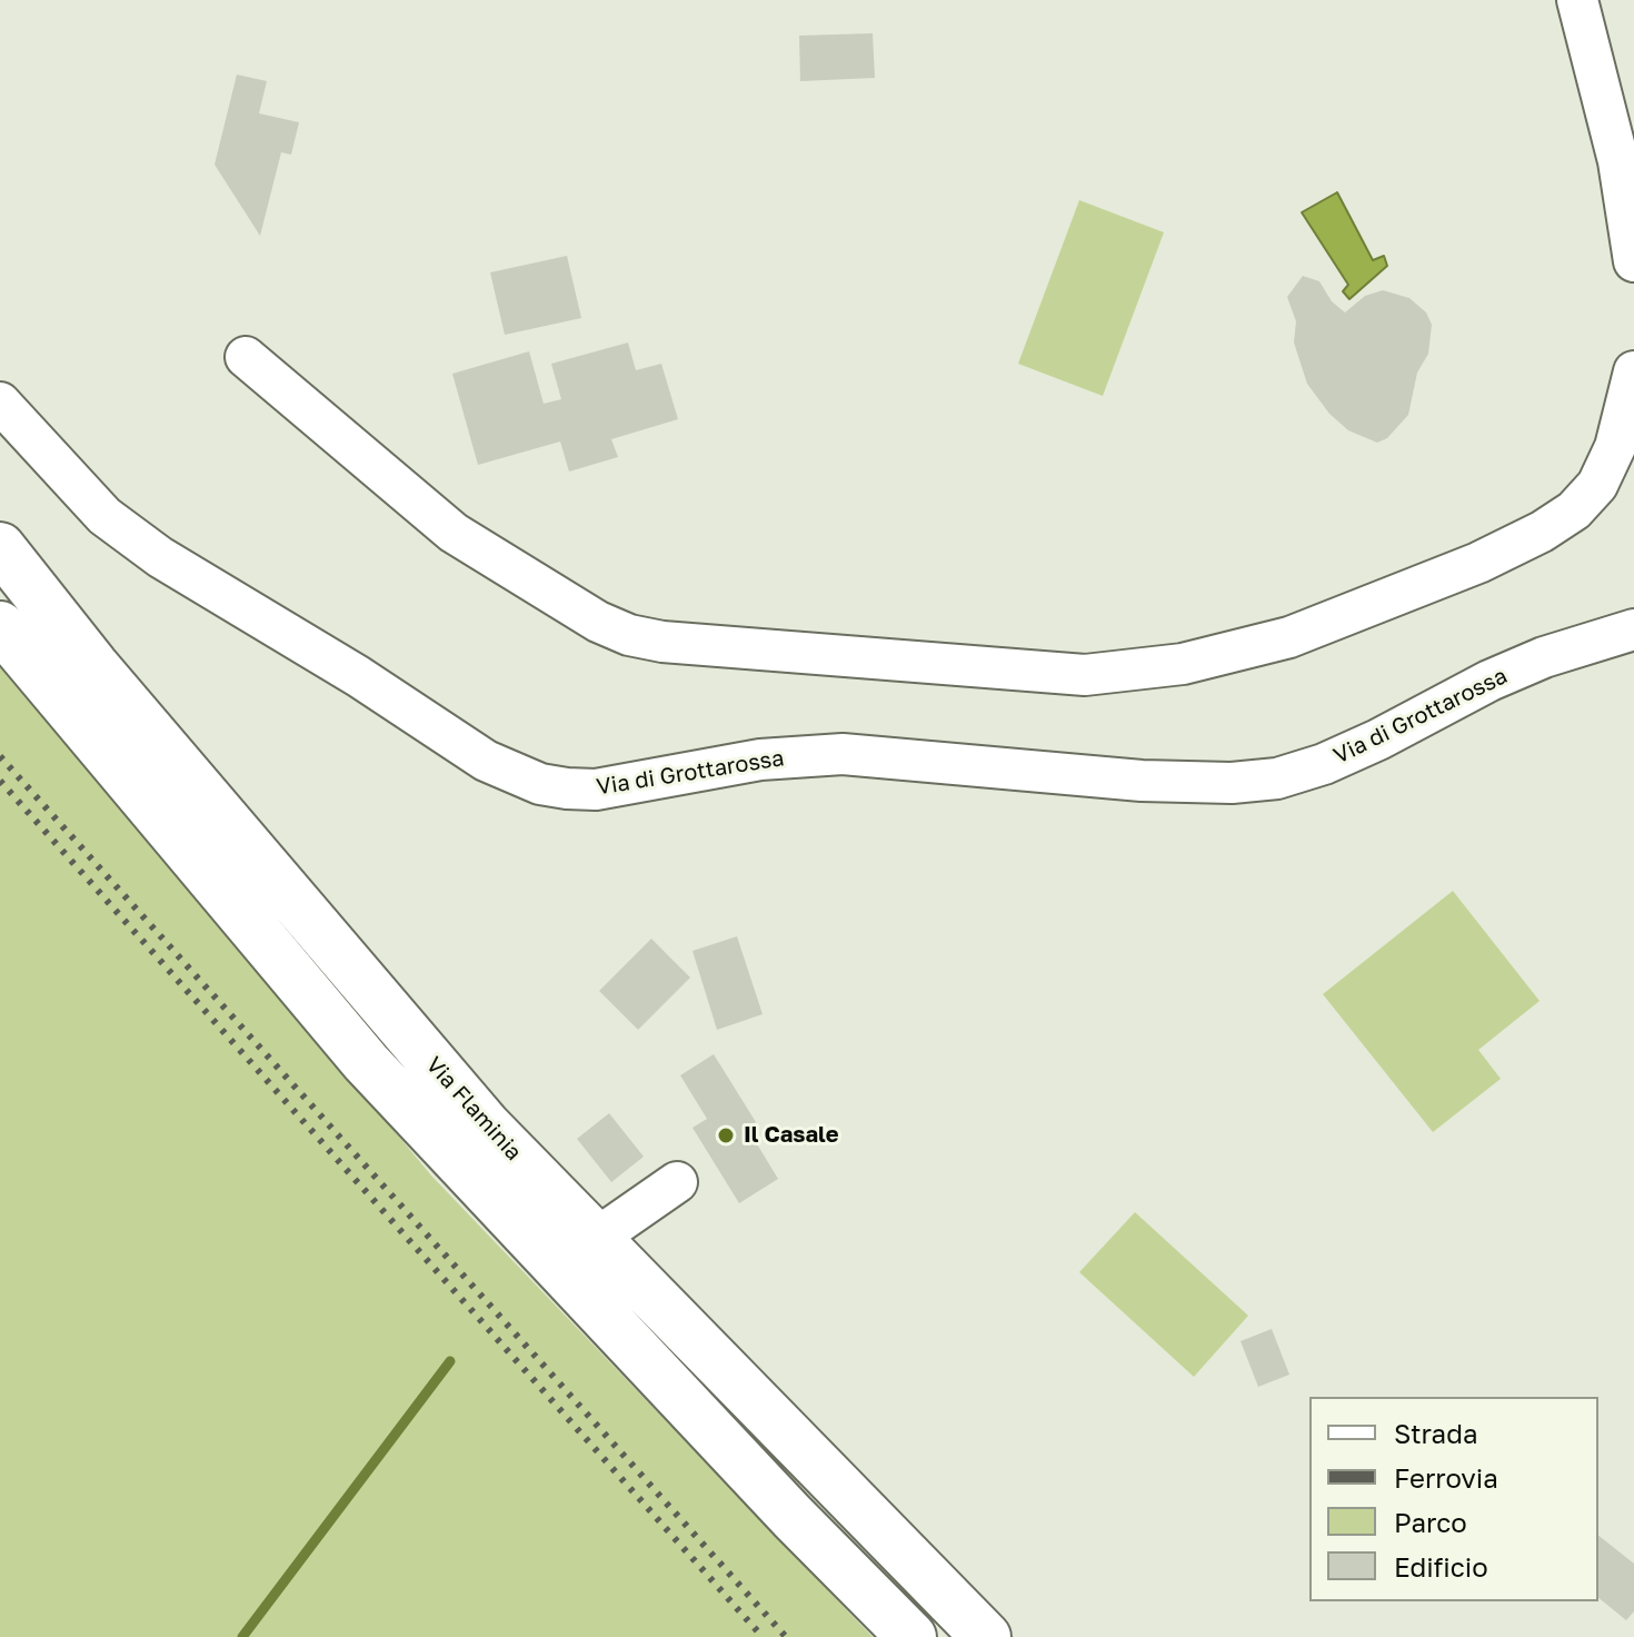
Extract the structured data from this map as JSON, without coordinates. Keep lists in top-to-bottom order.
{
  "streets": {
    "highway": ["Via Flaminia"],
    "street": ["Via di Grottarossa"]
  },
  "places": ["Il Casale"],
  "legend": [
    "Strada",
    "Ferrovia",
    "Parco",
    "Edificio"
  ]
}
